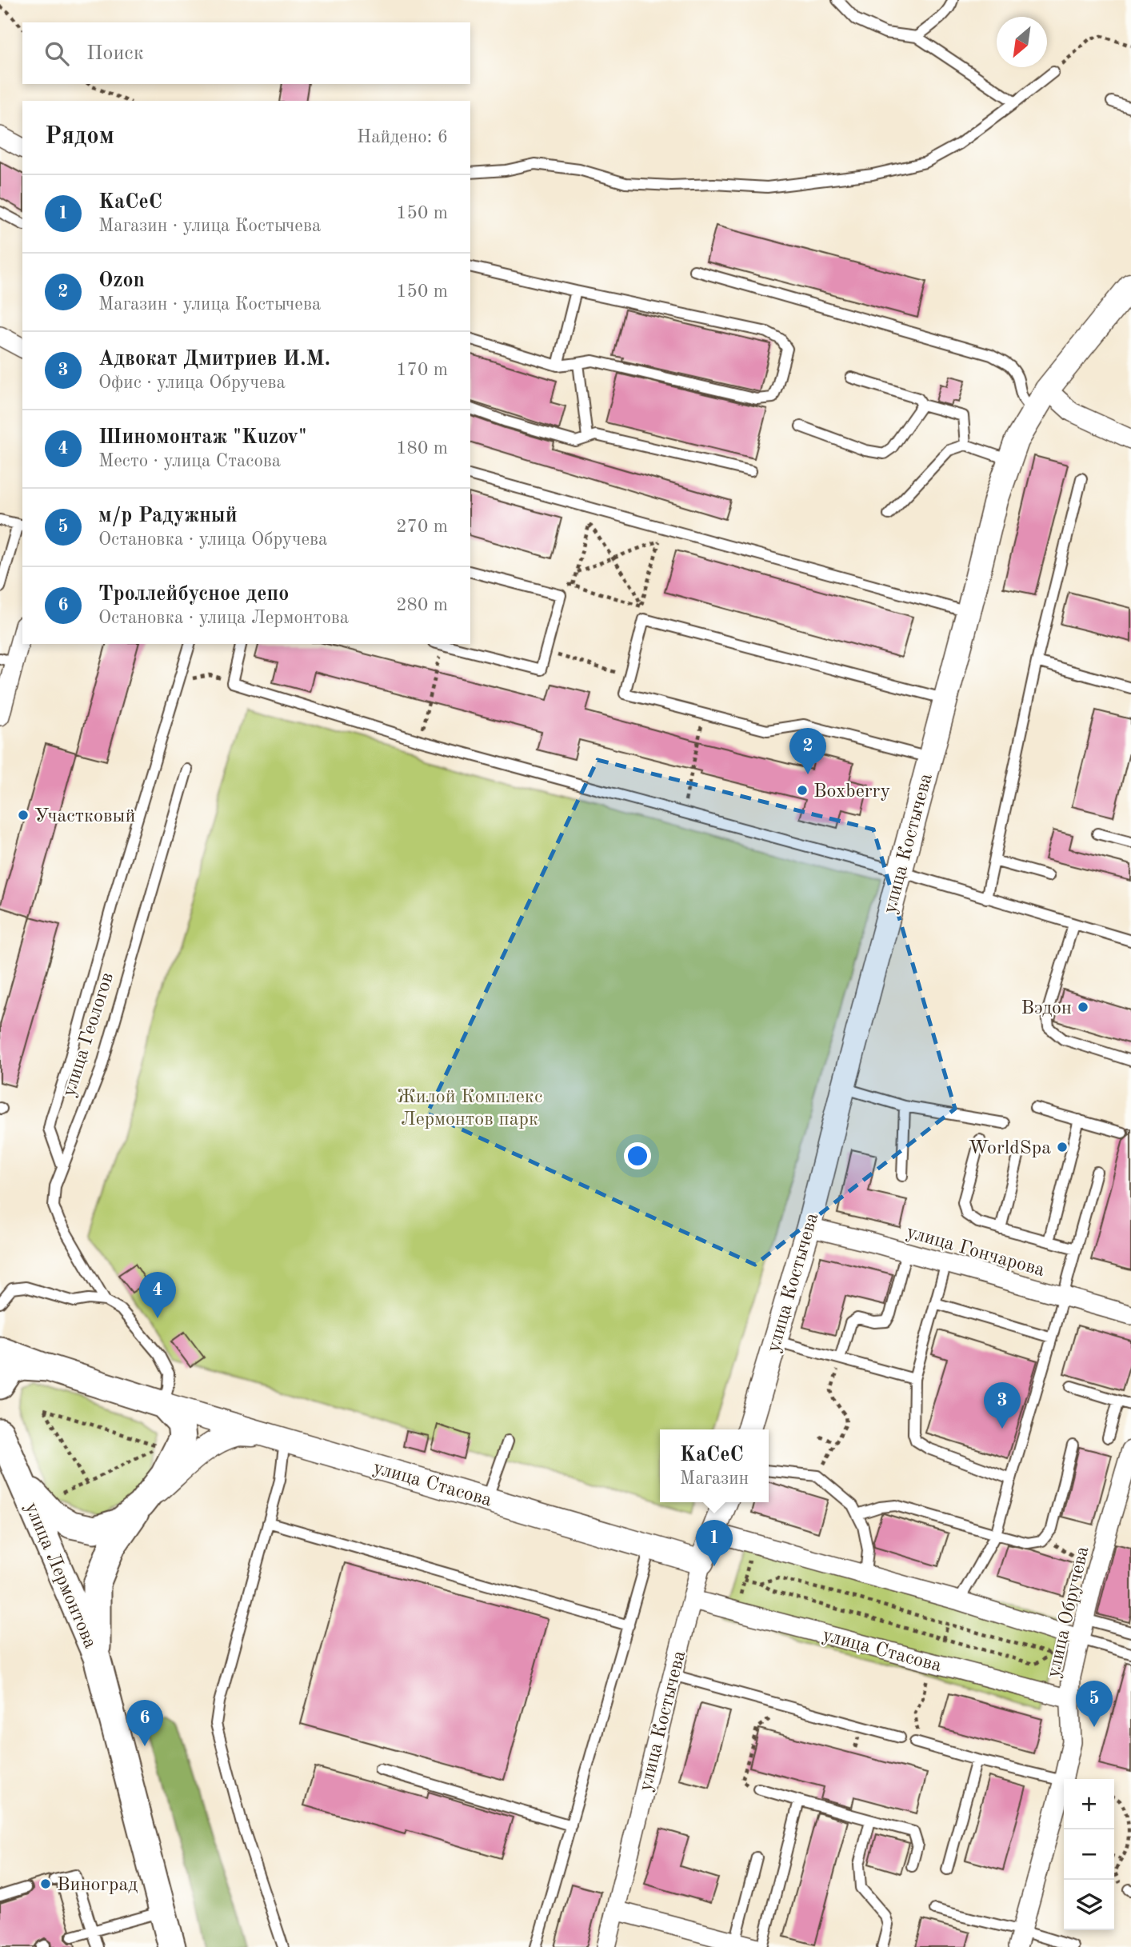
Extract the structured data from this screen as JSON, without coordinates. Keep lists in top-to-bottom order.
{
  "streets": {
    "main road": ["улица Лермонтова"],
    "street": [
      "улица Костычева",
      "улица Гончарова",
      "улица Стасова",
      "улица Обручева"
    ],
    "lane": ["улица Геологов"]
  },
  "crossings": [
    ["улица Костычева", "улица Гончарова"],
    ["улица Костычева", "улица Стасова"],
    ["улица Стасова", "улица Лермонтова"],
    ["улица Стасова", "улица Обручева"]
  ],
  "parks": ["Жилой Комплекс Лермонтов парк"],
  "places": [
    "Boxberry",
    "Участковый",
    "Вэдон",
    "WorldSpa",
    "Виноград"
  ],
  "north": "bottom left",
  "page": {
    "search": "Поиск",
    "heading": ["Рядом", "Найдено: 6"],
    "list": [
      {
        "mark": "1",
        "name": "KaCeC",
        "note": "Магазин · улица Костычева",
        "value": "150 m"
      },
      {
        "mark": "2",
        "name": "Ozon",
        "note": "Магазин · улица Костычева",
        "value": "150 m"
      },
      {
        "mark": "3",
        "name": "Адвокат Дмитриев И.М.",
        "note": "Офис · улица Обручева",
        "value": "170 m"
      },
      {
        "mark": "4",
        "name": "Шиномонтаж \"Kuzov\"",
        "note": "Место · улица Стасова",
        "value": "180 m"
      },
      {
        "mark": "5",
        "name": "м/р Радужный",
        "note": "Остановка · улица Обручева",
        "value": "270 m"
      },
      {
        "mark": "6",
        "name": "Троллейбусное депо",
        "note": "Остановка · улица Лермонтова",
        "value": "280 m"
      }
    ],
    "pins": [
      "2",
      "4",
      "3",
      "1",
      "5",
      "6"
    ],
    "popup": ["KaCeC", "Магазин"],
    "map_buttons": ["+", "−"]
  }
}
